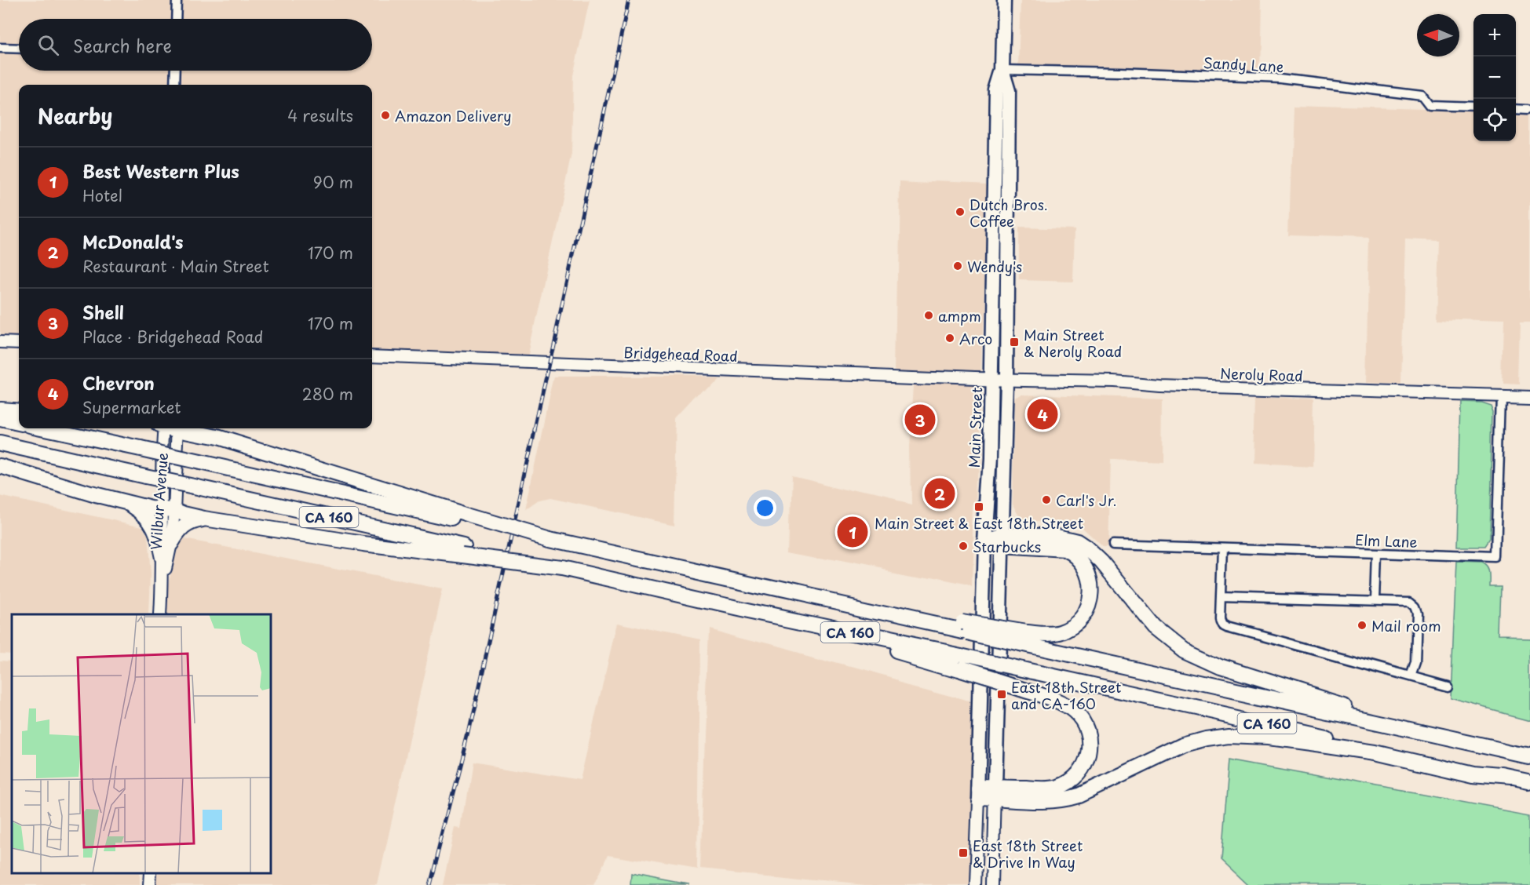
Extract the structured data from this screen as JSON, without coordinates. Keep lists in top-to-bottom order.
{
  "streets": {
    "highway": ["CA 160"],
    "main road": ["Main Street"],
    "street": [
      "Sandy Lane",
      "Bridgehead Road",
      "Neroly Road",
      "Wilbur Avenue",
      "Elm Lane"
    ]
  },
  "crossings": [
    ["Sandy Lane", "Main Street"],
    ["Bridgehead Road", "Neroly Road"],
    ["Bridgehead Road", "Main Street"],
    ["Neroly Road", "Main Street"],
    ["Neroly Road", "Elm Lane"]
  ],
  "places": {
    "other": [
      "Amazon Delivery",
      "Dutch Bros. Coffee",
      "Wendy's",
      "ampm",
      "Arco",
      "Carl's Jr.",
      "Starbucks",
      "Mail room"
    ],
    "transit": [
      "Main Street & Neroly Road",
      "Main Street & East 18th Street",
      "East 18th Street and CA-160",
      "East 18th Street & Drive In Way"
    ]
  },
  "north": "left",
  "page": {
    "map_buttons": ["+", "−"],
    "search": "Search here",
    "heading": ["Nearby", "4 results"],
    "list": [
      {
        "mark": "1",
        "name": "Best Western Plus",
        "note": "Hotel",
        "value": "90 m"
      },
      {
        "mark": "2",
        "name": "McDonald's",
        "note": "Restaurant · Main Street",
        "value": "170 m"
      },
      {
        "mark": "3",
        "name": "Shell",
        "note": "Place · Bridgehead Road",
        "value": "170 m"
      },
      {
        "mark": "4",
        "name": "Chevron",
        "note": "Supermarket",
        "value": "280 m"
      }
    ],
    "pins": [
      "4",
      "3",
      "2",
      "1"
    ]
  }
}
